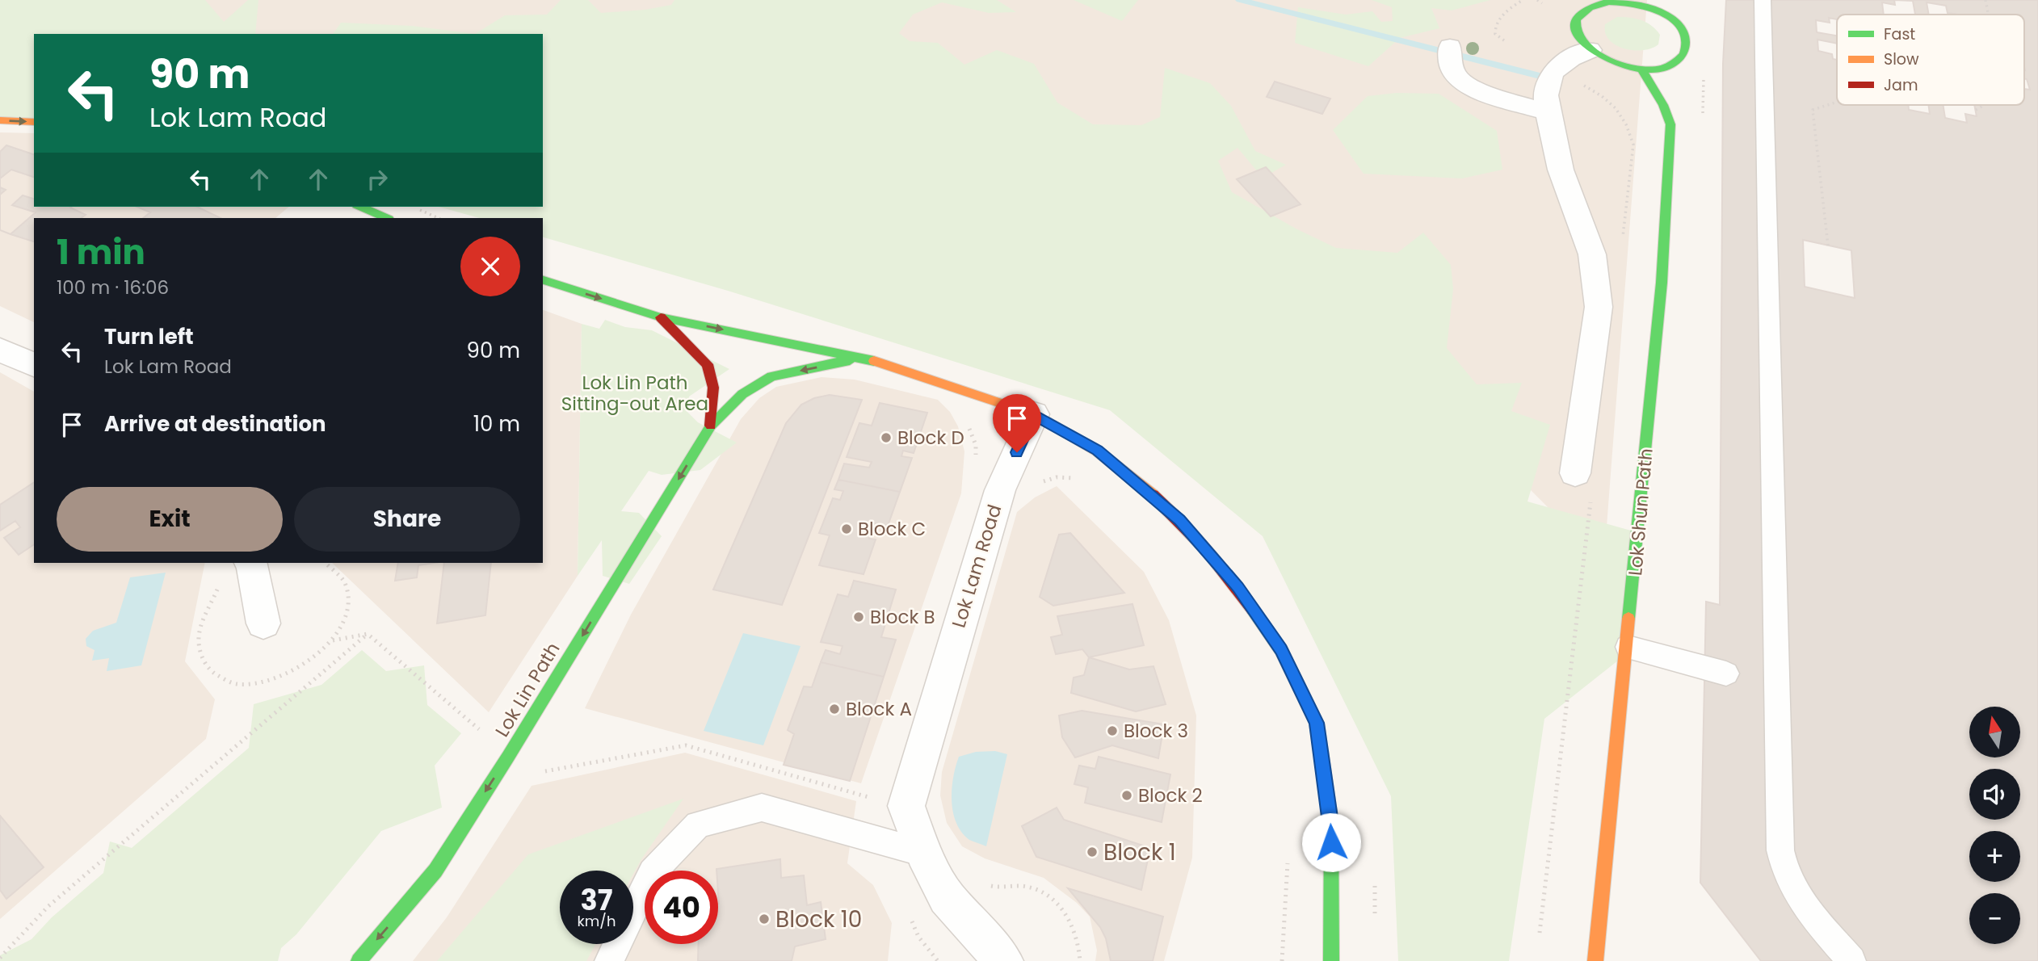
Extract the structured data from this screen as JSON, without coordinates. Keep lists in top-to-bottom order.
{
  "streets": {
    "street": ["Lok Shun Path", "Lok Lam Road", "Lok Lin Path"]
  },
  "one_way": ["Lok Lin Path"],
  "parks": ["Lok Lin Path Sitting-out Area"],
  "places": [
    "Block D",
    "Block C",
    "Block B",
    "Block A",
    "Block 3",
    "Block 2",
    "Block 1",
    "Block 10"
  ],
  "legend": ["Fast", "Slow", "Jam"],
  "north": "top",
  "page": {
    "turn": ["90 m", "Lok Lam Road"],
    "heading": ["1 min", "100 m · 16:06"],
    "list": [
      {
        "name": "Turn left",
        "note": "Lok Lam Road",
        "value": "90 m"
      },
      {
        "name": "Arrive at destination",
        "value": "10 m"
      }
    ],
    "buttons": ["Exit", "Share"],
    "map_buttons": ["+", "−"],
    "speed": "37 km/h",
    "limit": "40"
  }
}
